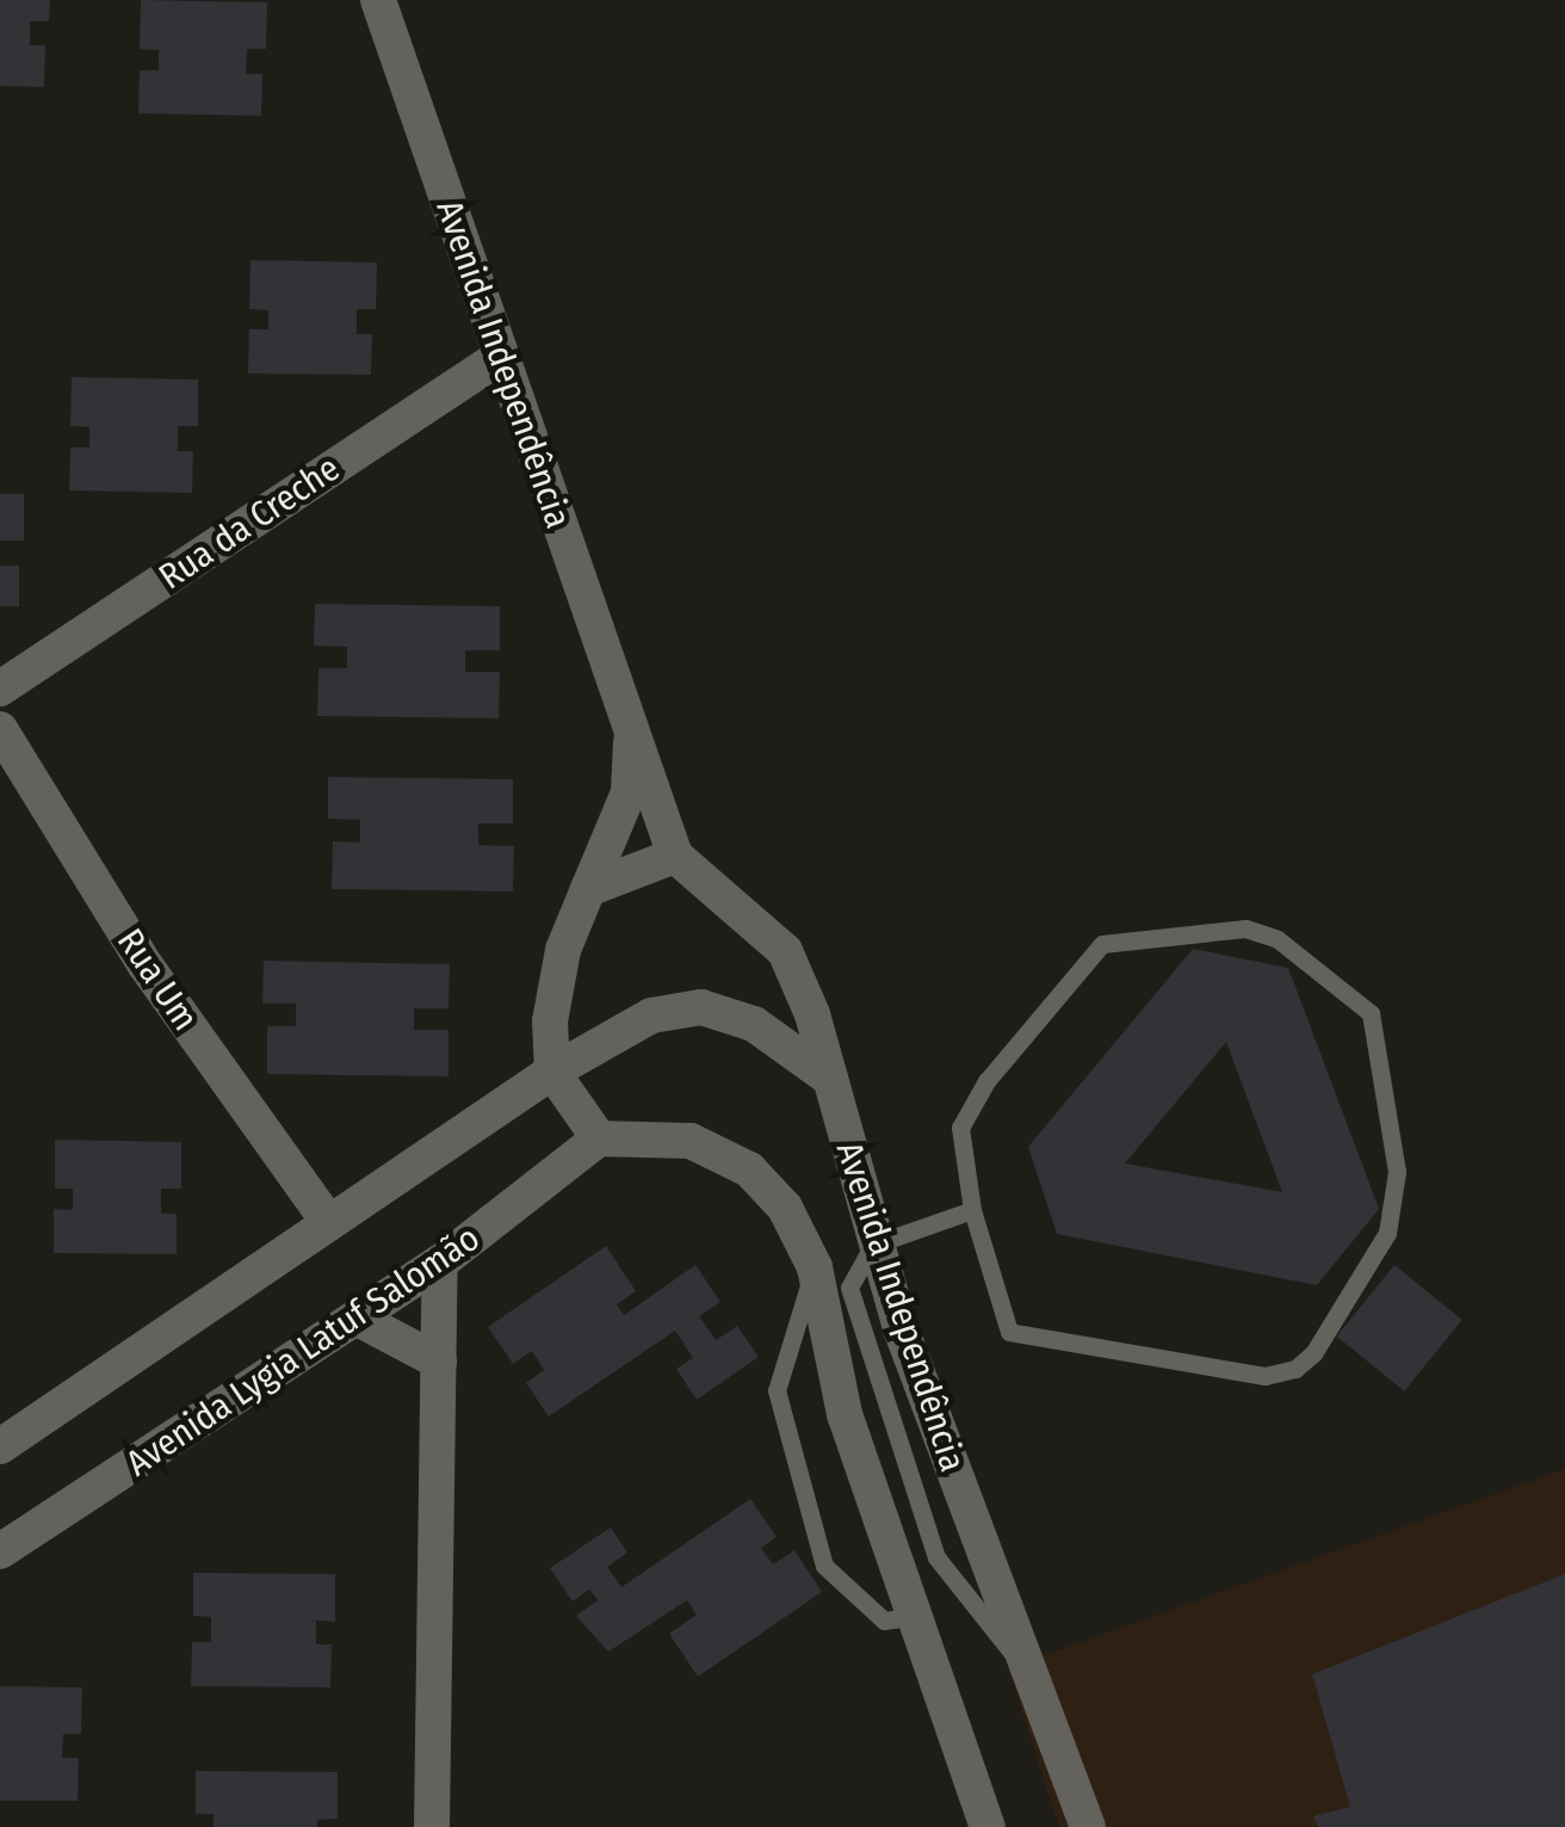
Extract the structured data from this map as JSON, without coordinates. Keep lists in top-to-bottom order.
{
  "streets": {
    "main road": [
      "Avenida Independência",
      "Rua da Creche",
      "Rua Um",
      "Avenida Lygia Latuf Salomão"
    ]
  },
  "crossings": [
    ["Avenida Independência", "Rua da Creche"],
    ["Avenida Independência", "Avenida Lygia Latuf Salomão"]
  ]
}
